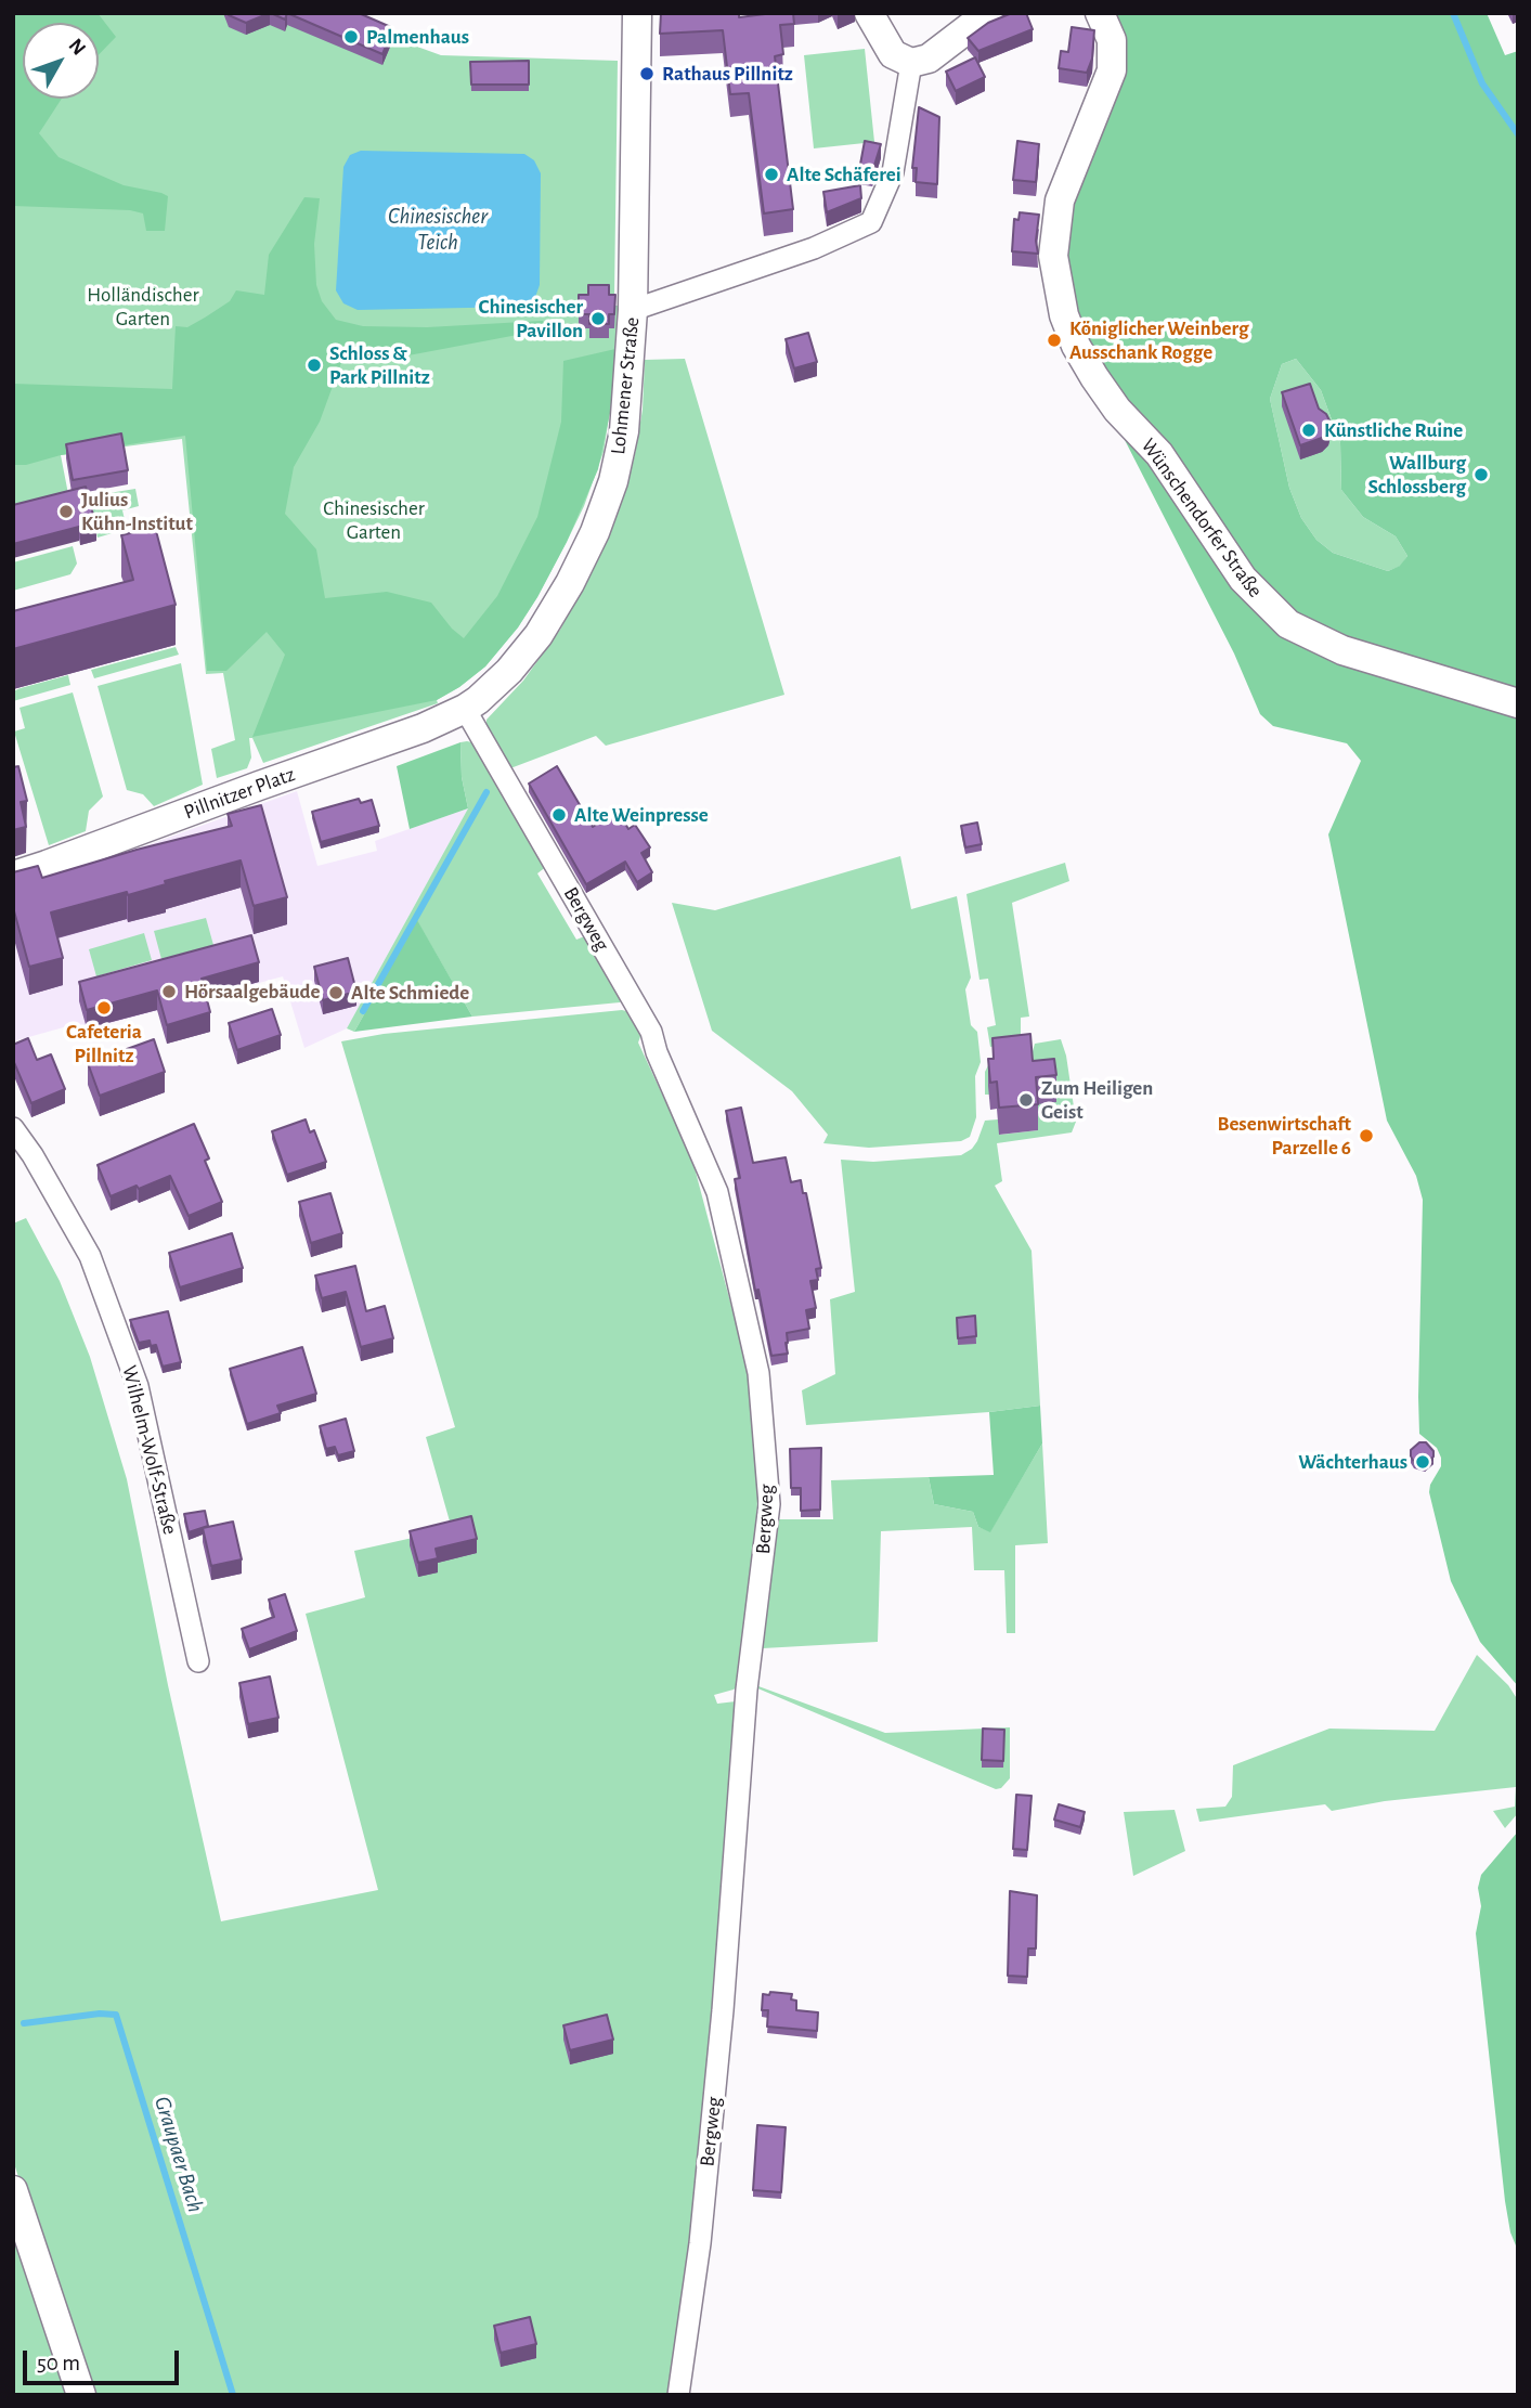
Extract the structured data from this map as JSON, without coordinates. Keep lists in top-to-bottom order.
{
  "streets": {
    "main road": ["Lohmener Straße", "Wünschendorfer Straße", "Pillnitzer Platz"],
    "street": ["Bergweg", "Wilhelm-Wolf-Straße"]
  },
  "crossings": [
    ["Lohmener Straße", "Pillnitzer Platz"],
    ["Lohmener Straße", "Bergweg"],
    ["Pillnitzer Platz", "Bergweg"]
  ],
  "water": ["Chinesischer Teich", "Graupaer Bach"],
  "parks": ["Holländischer Garten", "Chinesischer Garten"],
  "places": [
    "Palmenhaus",
    "Rathaus Pillnitz",
    "Alte Schäferei",
    "Chinesischer Pavillon",
    "Königlicher Weinberg Ausschank Rogge",
    "Schloss & Park Pillnitz",
    "Künstliche Ruine",
    "Wallburg Schlossberg",
    "Julius Kühn-Institut",
    "Alte Weinpresse",
    "Hörsaalgebäude",
    "Alte Schmiede",
    "Cafeteria Pillnitz",
    "Zum Heiligen Geist",
    "Besenwirtschaft Parzelle 6",
    "Wächterhaus"
  ],
  "scale_bar": "50 m",
  "north": "top right"
}
